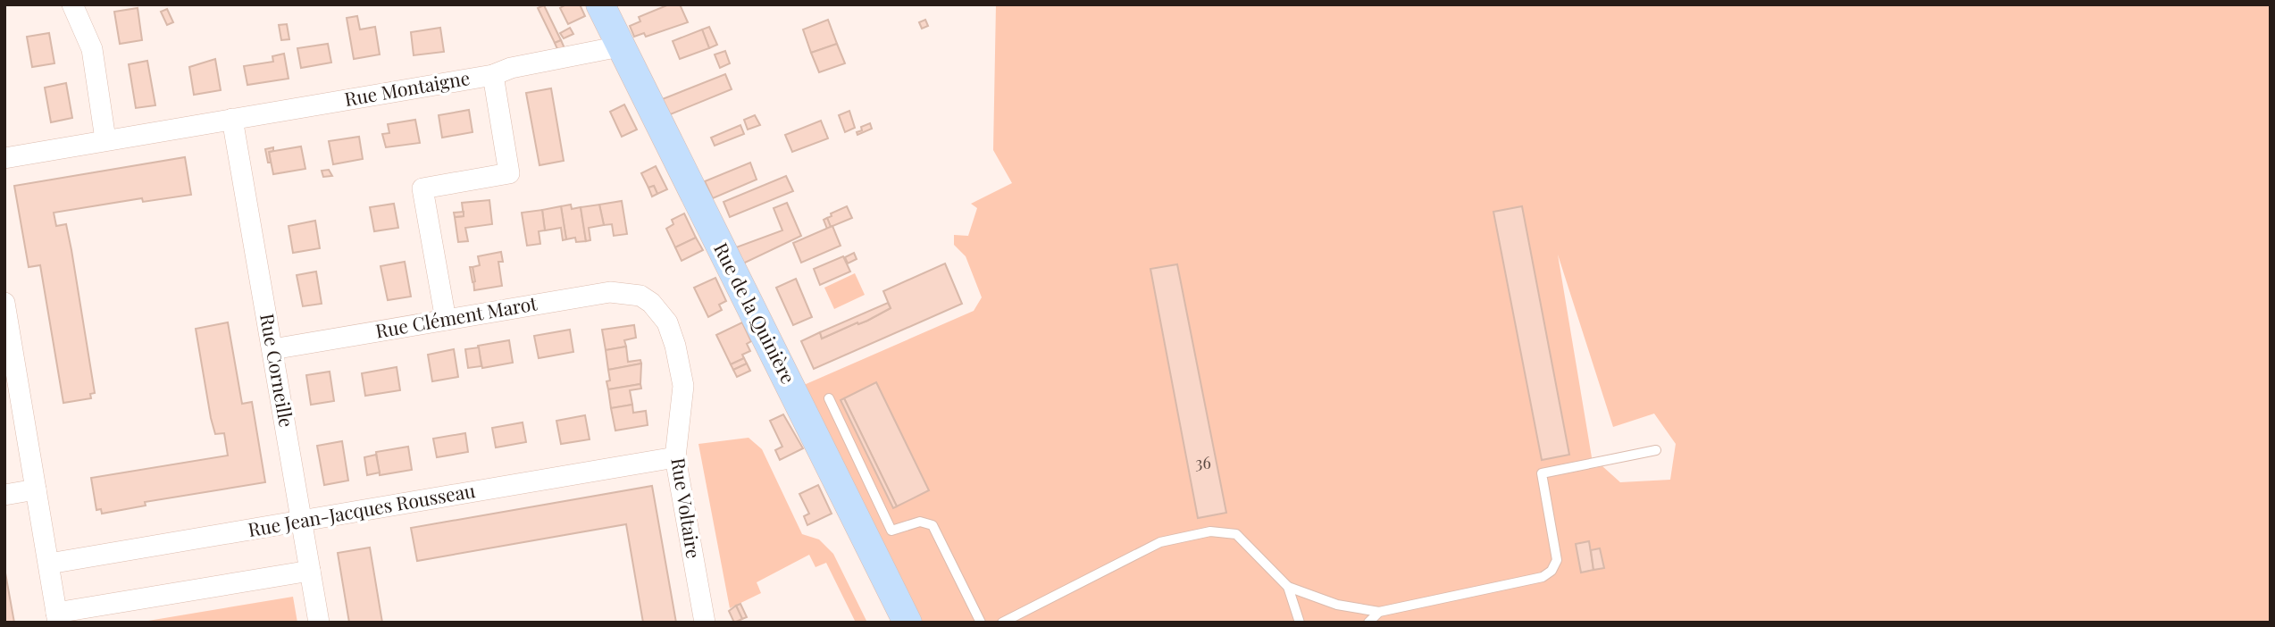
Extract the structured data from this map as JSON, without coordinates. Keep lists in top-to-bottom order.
{
  "streets": {
    "street": [
      "Rue Montaigne",
      "Rue de la Quinière",
      "Rue Clément Marot",
      "Rue Corneille",
      "Rue Voltaire",
      "Rue Jean-Jacques Rousseau"
    ]
  },
  "crossings": [
    ["Rue Montaigne", "Rue Clément Marot"],
    ["Rue Montaigne", "Rue Corneille"],
    ["Rue Clément Marot", "Rue Corneille"],
    ["Rue Clément Marot", "Rue Voltaire"],
    ["Rue Corneille", "Rue Jean-Jacques Rousseau"],
    ["Rue Voltaire", "Rue Jean-Jacques Rousseau"]
  ],
  "house_numbers": ["36"]
}
